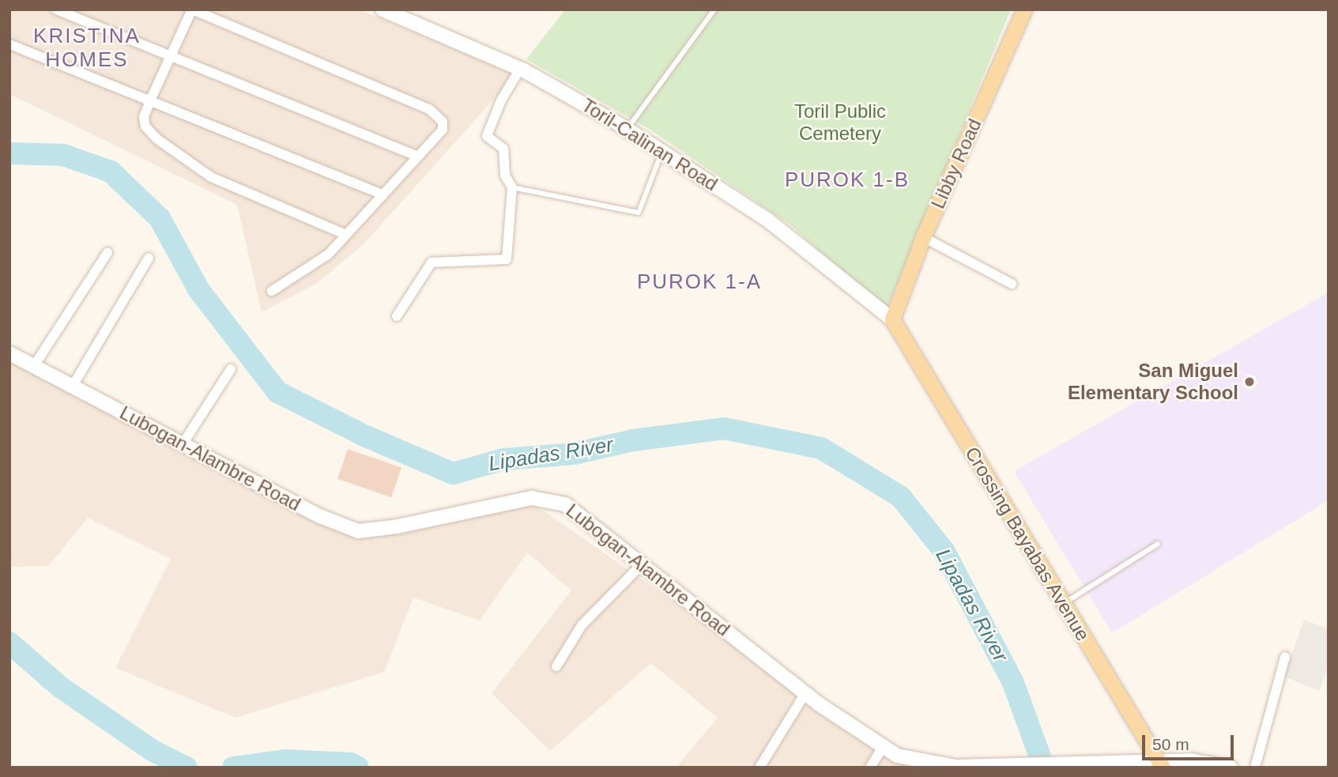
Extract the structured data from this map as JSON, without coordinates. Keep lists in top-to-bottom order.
{
  "streets": {
    "main road": ["Libby Road", "Crossing Bayabas Avenue"],
    "street": ["Toril-Calinan Road", "Lubogan-Alambre Road"]
  },
  "crossings": [
    ["Toril-Calinan Road", "Libby Road"],
    ["Toril-Calinan Road", "Crossing Bayabas Avenue"],
    ["Libby Road", "Crossing Bayabas Avenue"],
    ["Lubogan-Alambre Road", "Crossing Bayabas Avenue"]
  ],
  "districts": ["KRISTINA HOMES", "PUROK 1-B", "PUROK 1-A"],
  "water": ["Lipadas River"],
  "parks": ["Toril Public Cemetery"],
  "places": ["San Miguel Elementary School"],
  "scale_bar": "50 m"
}
